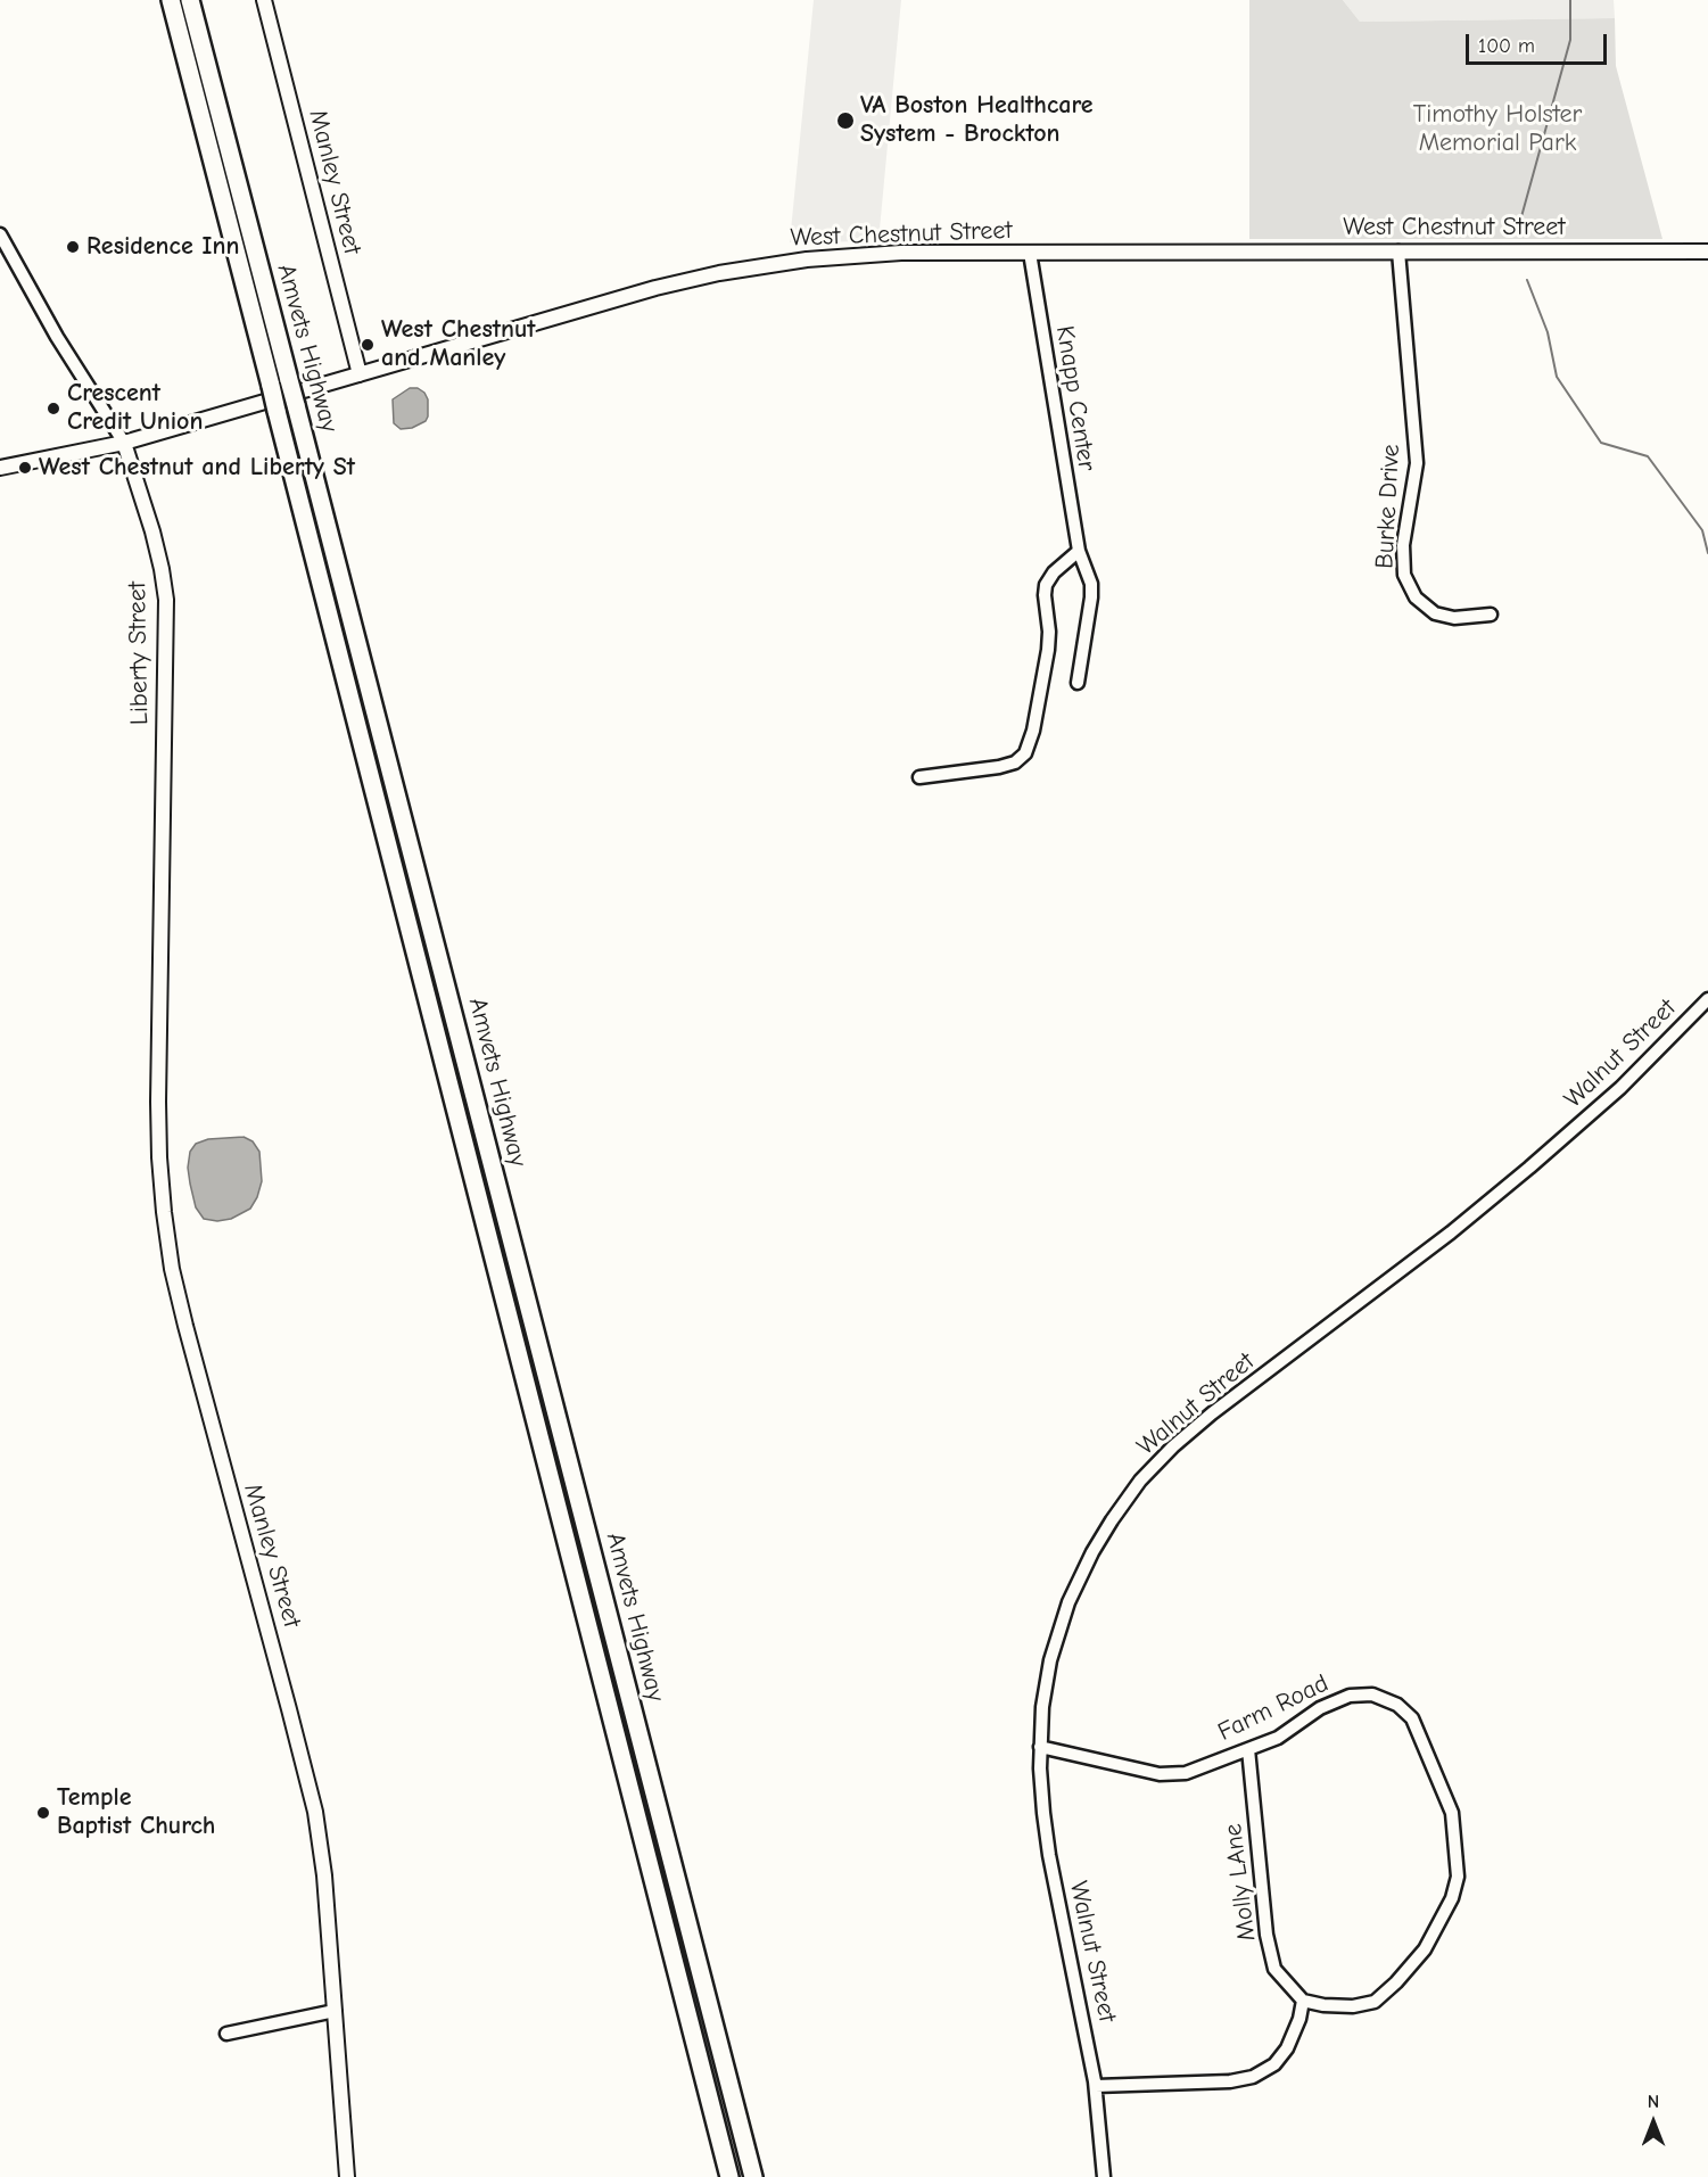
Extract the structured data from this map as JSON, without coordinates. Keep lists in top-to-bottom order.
{
  "streets": {
    "highway": ["Amvets Highway"],
    "main road": ["Manley Street", "West Chestnut Street", "Liberty Street"],
    "street": [
      "Knapp Center",
      "Burke Drive",
      "Walnut Street",
      "Farm Road",
      "Molly LAne"
    ]
  },
  "crossings": [
    ["Manley Street", "West Chestnut Street"],
    ["Manley Street", "Liberty Street"],
    ["West Chestnut Street", "Knapp Center"],
    ["West Chestnut Street", "Burke Drive"],
    ["West Chestnut Street", "Liberty Street"],
    ["Walnut Street", "Farm Road"],
    ["Farm Road", "Molly LAne"]
  ],
  "parks": ["Timothy Holster Memorial Park"],
  "places": [
    "VA Boston Healthcare System - Brockton",
    "Residence Inn",
    "West Chestnut and Manley",
    "Crescent Credit Union",
    "West Chestnut and Liberty St",
    "Temple Baptist Church"
  ],
  "scale_bar": "100 m",
  "north": "top"
}
